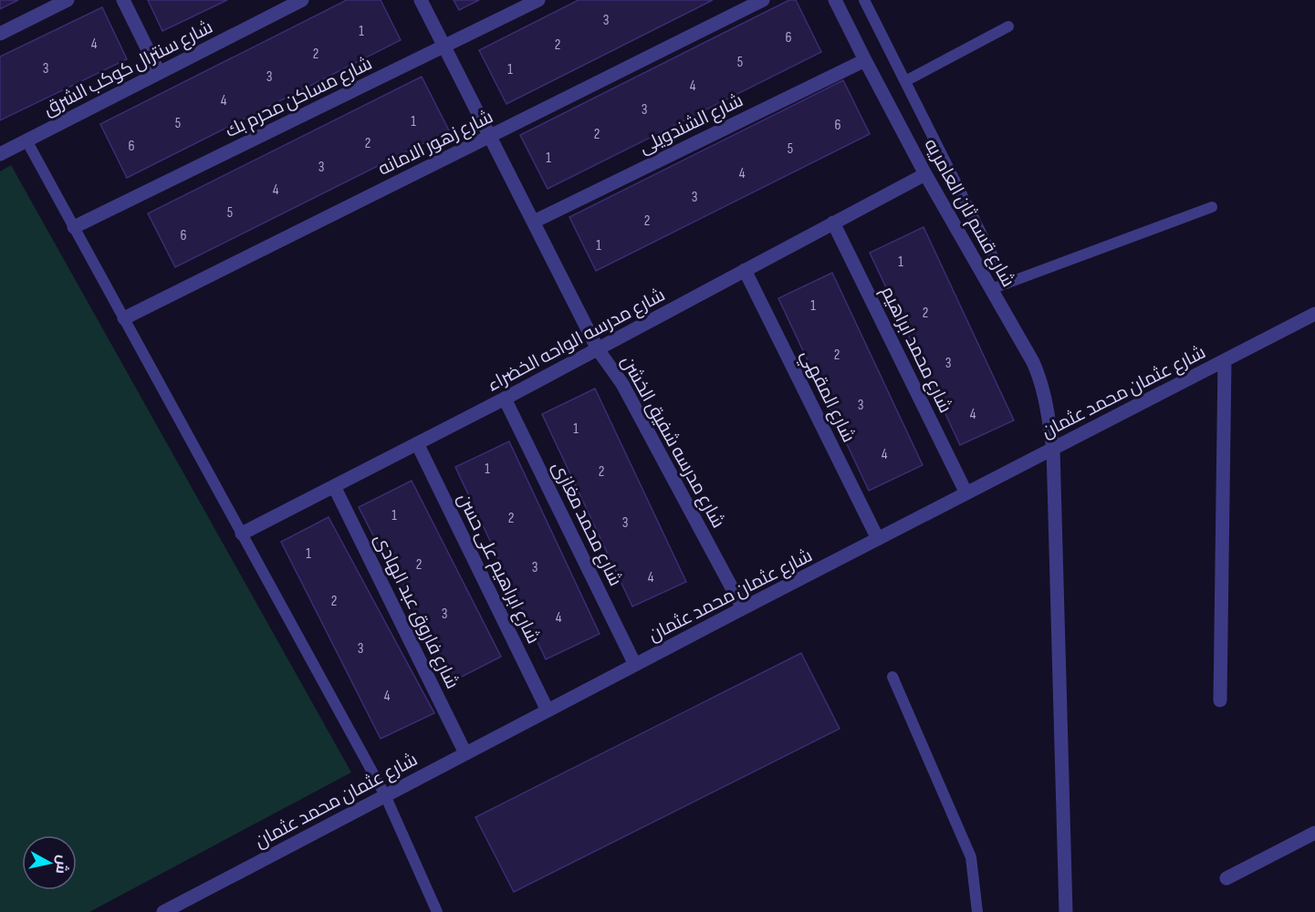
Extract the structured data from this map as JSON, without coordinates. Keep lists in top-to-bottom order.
{
  "streets": {
    "street": [
      "شارع سنترال كوكب الشرق",
      "شارع مساكن محرم بك",
      "شارع الشندويلى",
      "شارع زهور الامانه",
      "شارع قسم ثان العامريه",
      "شارع مدرسه الواحه الخضراء",
      "شارع محمد ابراهيم",
      "شارع عثمان محمد عثمان",
      "شارع المقهي",
      "شارع مدرسه شفيق الخشن",
      "شارع محمد مغازى",
      "شارع ابراهيم على حسن",
      "شارع فاروق عبد الهادى"
    ]
  },
  "crossings": [
    ["شارع مساكن محرم بك", "شارع مدرسه شفيق الخشن"],
    ["شارع الشندويلى", "شارع قسم ثان العامريه"],
    ["شارع الشندويلى", "شارع مدرسه شفيق الخشن"],
    ["شارع زهور الامانه", "شارع مدرسه شفيق الخشن"],
    ["شارع قسم ثان العامريه", "شارع مدرسه الواحه الخضراء"],
    ["شارع قسم ثان العامريه", "شارع عثمان محمد عثمان"],
    ["شارع مدرسه الواحه الخضراء", "شارع محمد ابراهيم"],
    ["شارع مدرسه الواحه الخضراء", "شارع المقهي"],
    ["شارع مدرسه الواحه الخضراء", "شارع مدرسه شفيق الخشن"],
    ["شارع مدرسه الواحه الخضراء", "شارع محمد مغازى"],
    ["شارع مدرسه الواحه الخضراء", "شارع ابراهيم على حسن"],
    ["شارع مدرسه الواحه الخضراء", "شارع فاروق عبد الهادى"],
    ["شارع محمد ابراهيم", "شارع عثمان محمد عثمان"],
    ["شارع عثمان محمد عثمان", "شارع المقهي"],
    ["شارع عثمان محمد عثمان", "شارع مدرسه شفيق الخشن"],
    ["شارع عثمان محمد عثمان", "شارع محمد مغازى"],
    ["شارع عثمان محمد عثمان", "شارع ابراهيم على حسن"],
    ["شارع عثمان محمد عثمان", "شارع فاروق عبد الهادى"]
  ],
  "house_numbers": [
    "3",
    "1",
    "6",
    "4",
    "2",
    "2",
    "5",
    "3",
    "1",
    "3",
    "4",
    "4",
    "3",
    "1",
    "5",
    "6",
    "2",
    "2",
    "6",
    "5",
    "1",
    "3",
    "4",
    "4",
    "3",
    "5",
    "2",
    "6",
    "1",
    "1",
    "1",
    "2",
    "2",
    "3",
    "3",
    "4",
    "1",
    "4",
    "1",
    "2",
    "1",
    "2",
    "3",
    "1",
    "2",
    "3",
    "4",
    "2",
    "3",
    "4",
    "3",
    "4"
  ],
  "north": "right"
}
